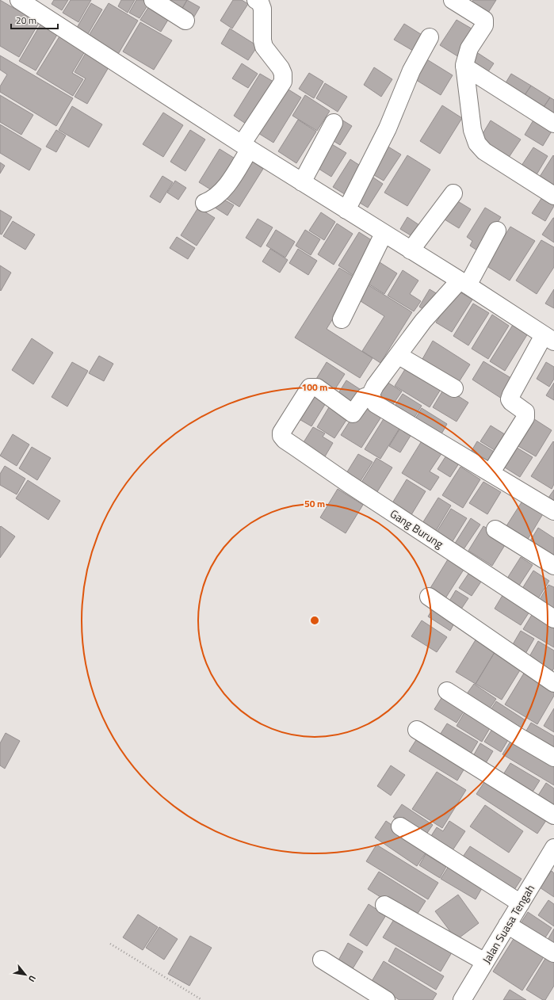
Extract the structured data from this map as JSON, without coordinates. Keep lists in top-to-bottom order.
{
  "streets": {
    "street": ["Gang Burung", "Jalan Suasa Tengah"]
  },
  "scale_bar": "20 m",
  "north": "bottom right",
  "rings": ["100 m", "50 m"]
}
